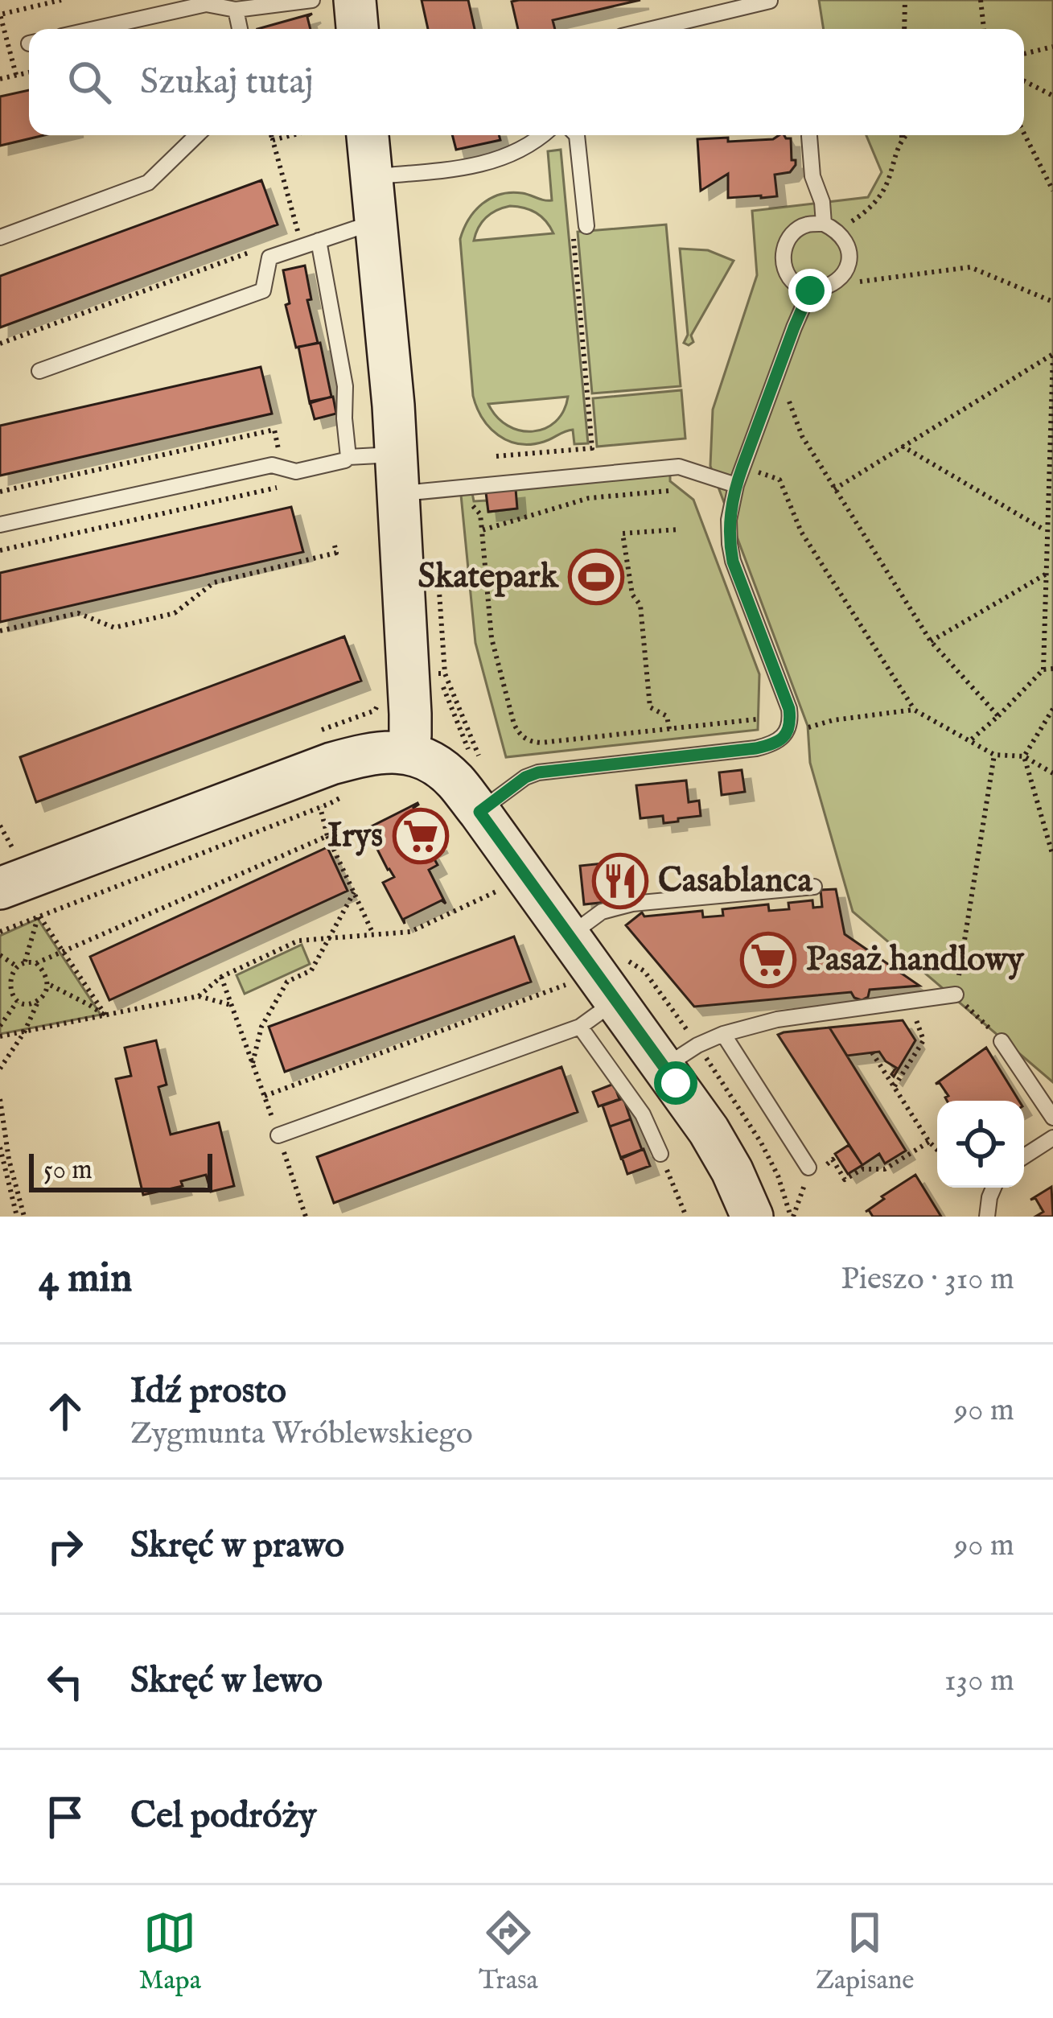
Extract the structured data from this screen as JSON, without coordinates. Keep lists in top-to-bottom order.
{
  "places": {
    "sports": ["Skatepark"],
    "supermarket": ["Irys", "Pasaż handlowy"],
    "restaurant": ["Casablanca"]
  },
  "scale_bar": "50 m",
  "page": {
    "search": "Szukaj tutaj",
    "scale": "50 m",
    "heading": ["4 min", "Pieszo · 310 m"],
    "list": [
      ["Idź prosto", "Zygmunta Wróblewskiego", "90 m"],
      ["Skręć w prawo", "90 m"],
      ["Skręć w lewo", "130 m"],
      "Cel podróży"
    ],
    "nav": ["Mapa", "Trasa", "Zapisane"]
  }
}
